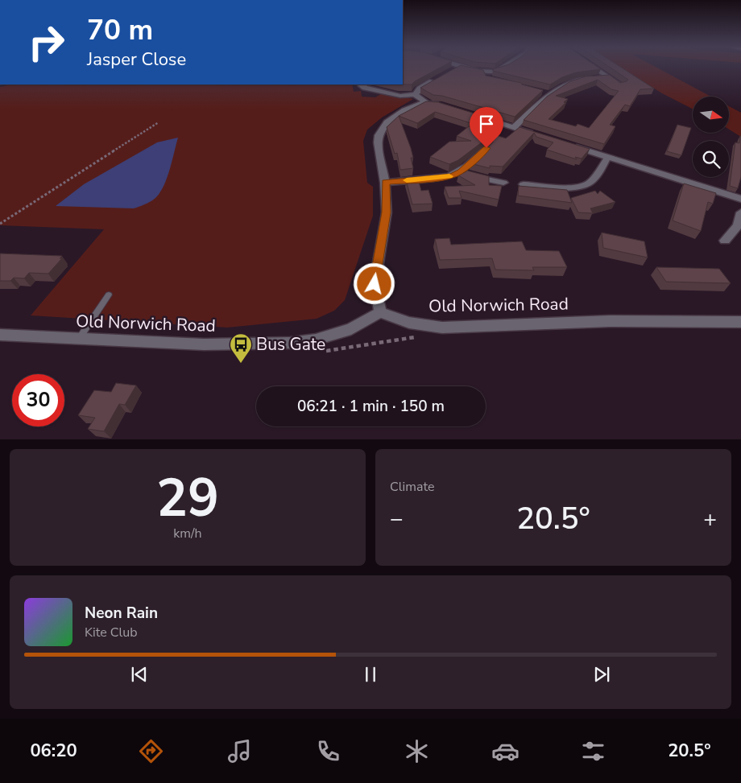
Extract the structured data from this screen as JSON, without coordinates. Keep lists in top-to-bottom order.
{
  "streets": {
    "street": ["Old Norwich Road"]
  },
  "places": {
    "bus stop": ["Bus Gate"]
  },
  "north": "right",
  "page": {
    "turn": ["70 m", "Jasper Close"],
    "limit": "30",
    "trip": "06:21 · 1 min · 150 m",
    "tile": [
      ["29", "km/h"],
      "Climate"
    ],
    "heat": ["−", "20.5°", "+"],
    "song": ["Neon Rain", "Kite Club"],
    "tabs": ["06:20", "20.5°"]
  }
}
